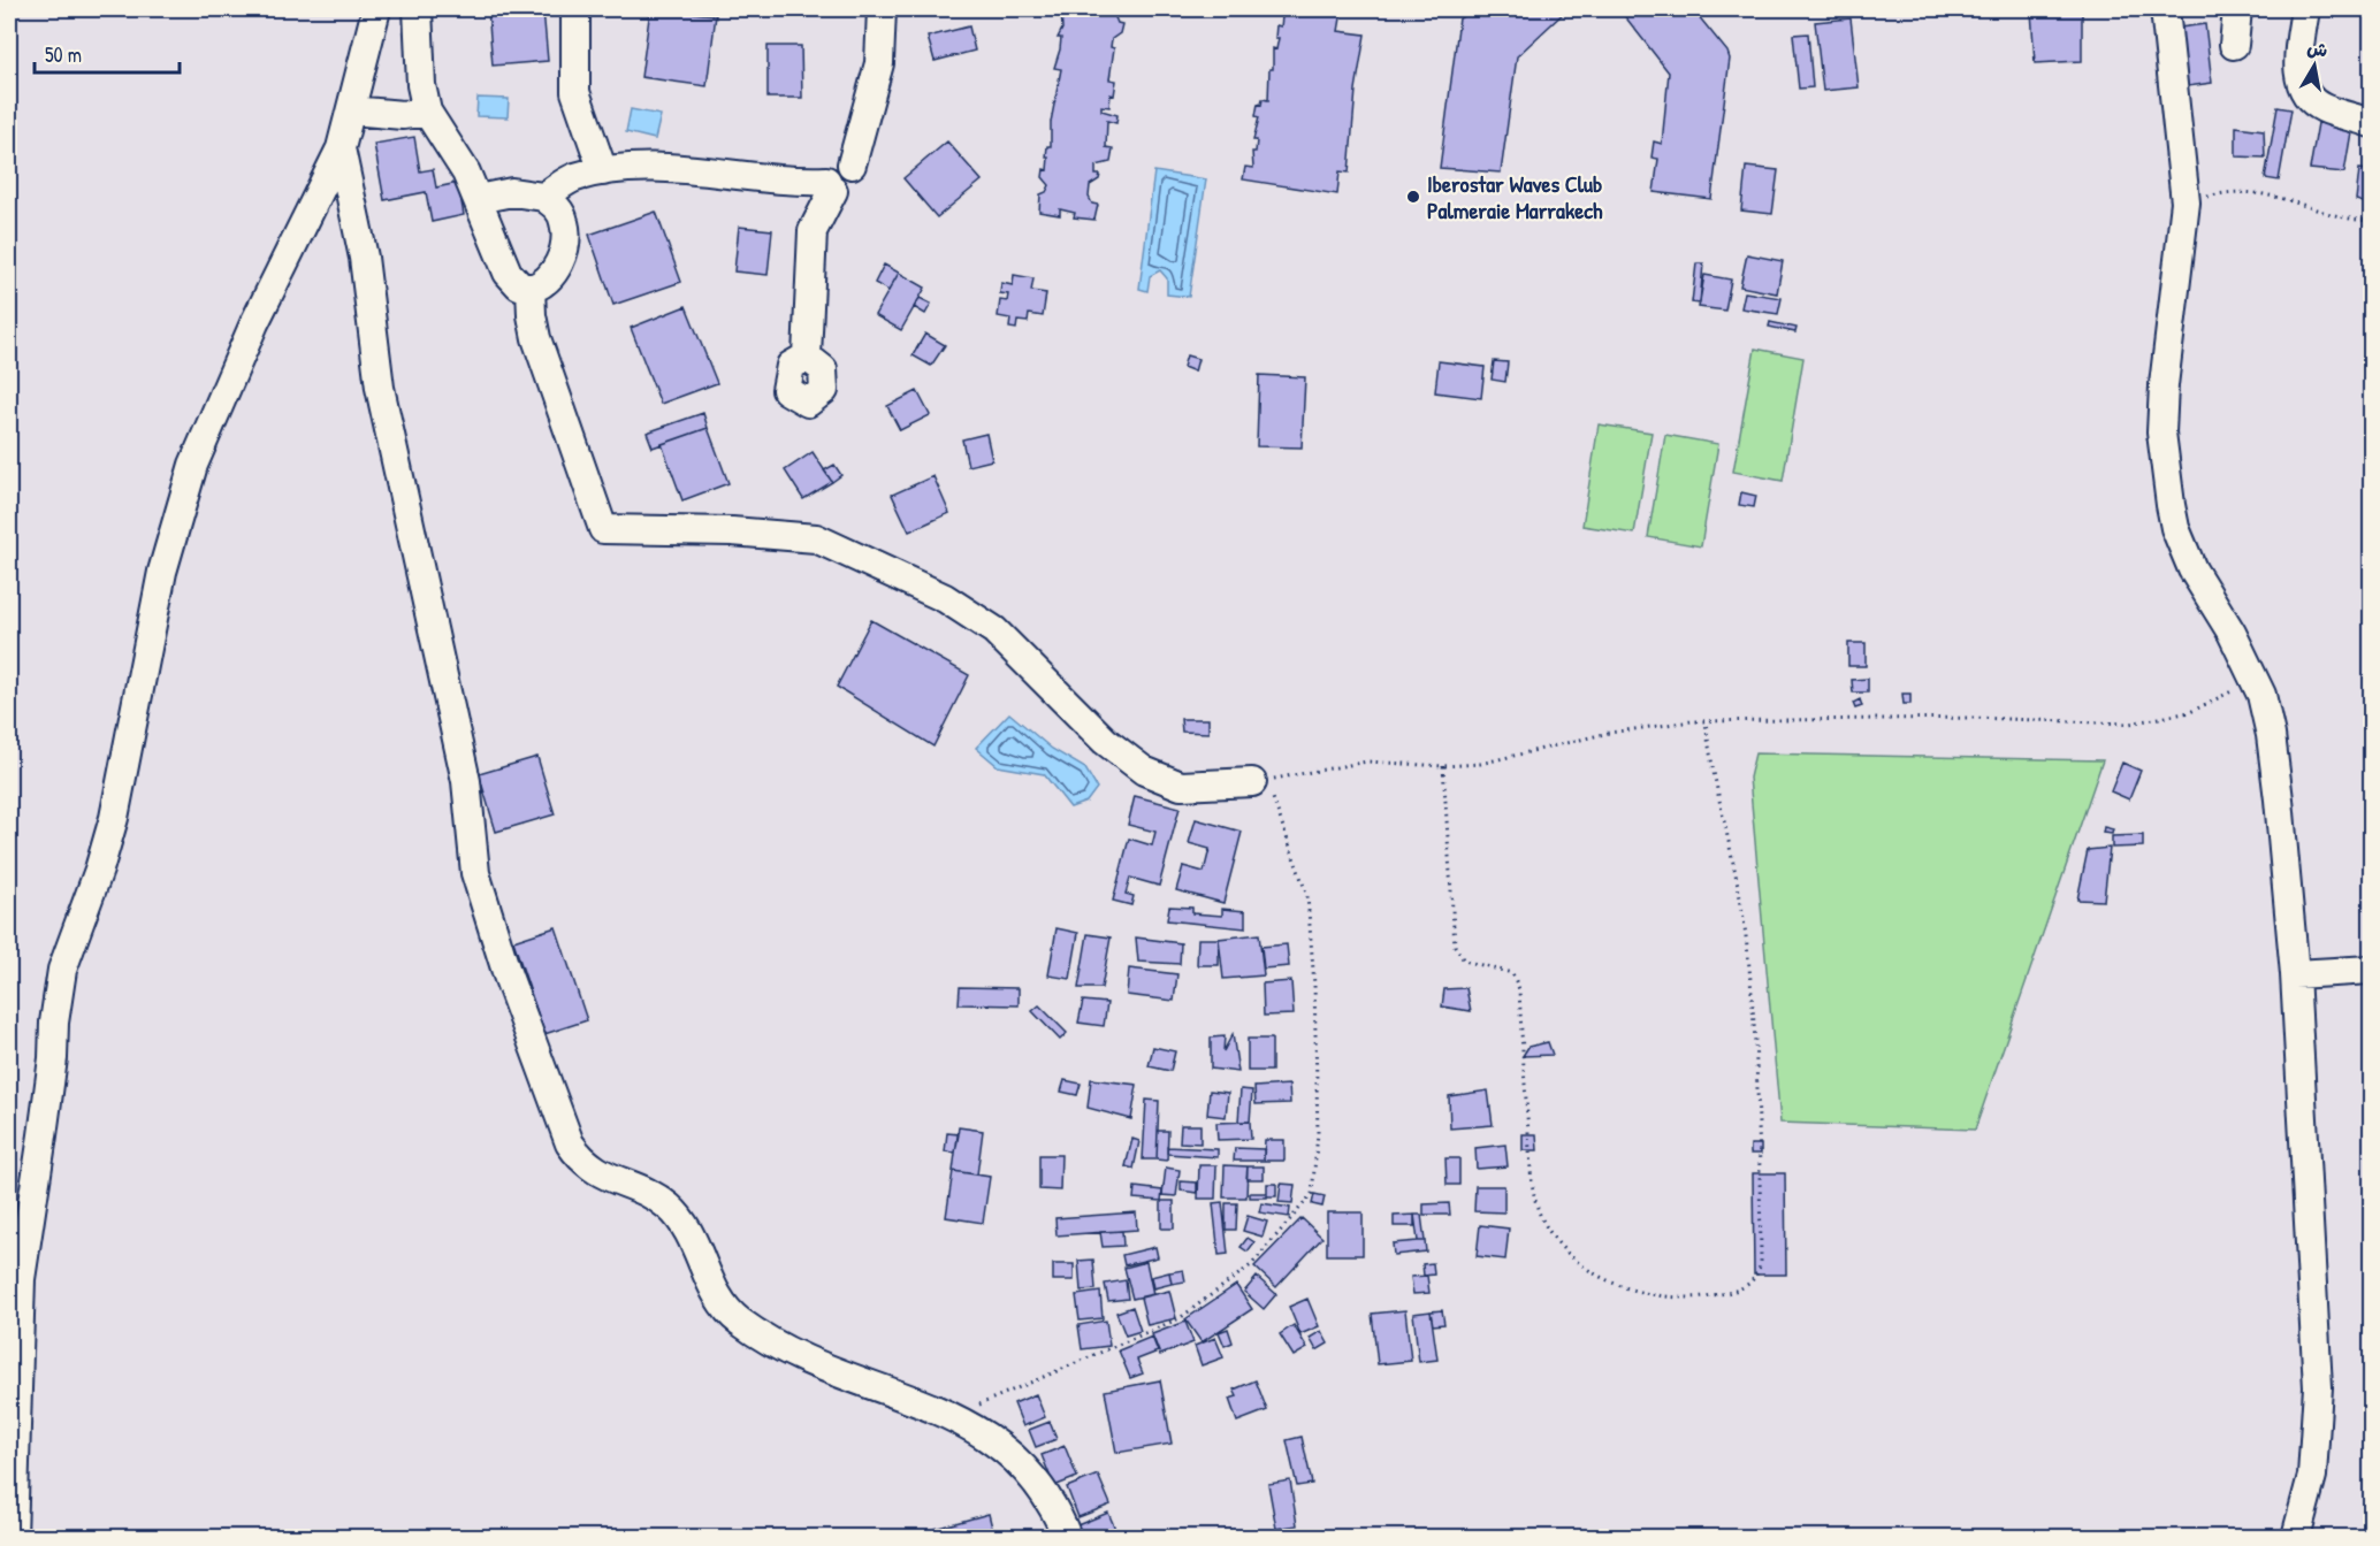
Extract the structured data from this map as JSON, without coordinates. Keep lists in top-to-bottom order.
{
  "places": ["Iberostar Waves Club Palmeraie Marrakech"],
  "scale_bar": "50 m",
  "north": "top"
}
